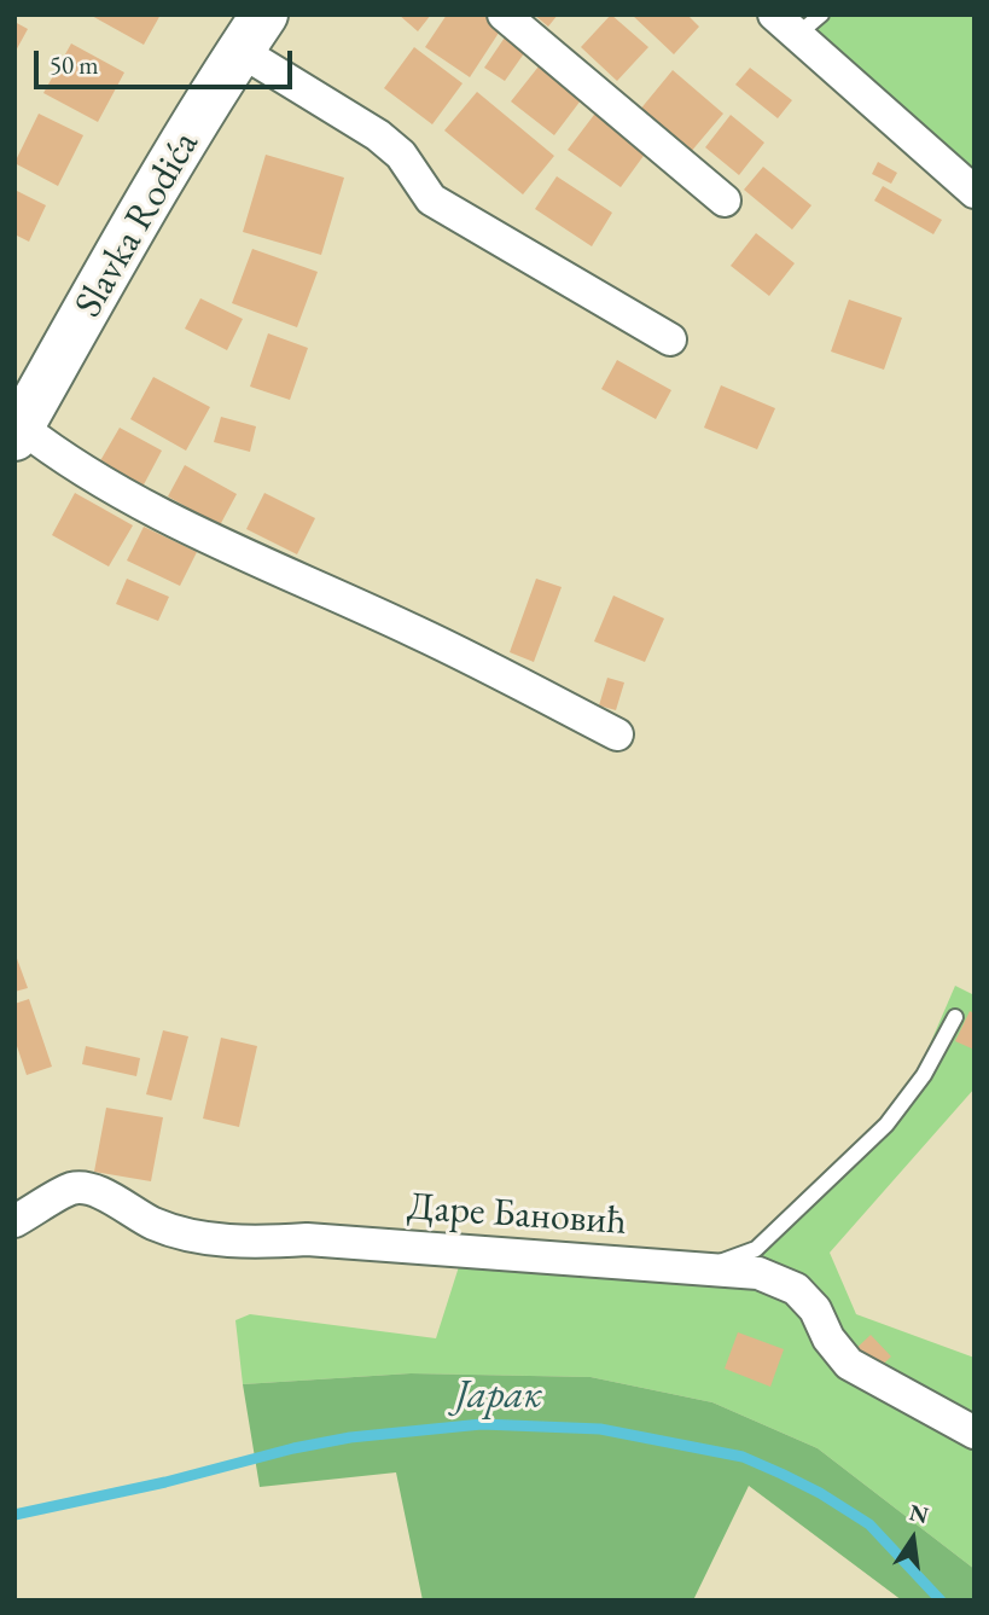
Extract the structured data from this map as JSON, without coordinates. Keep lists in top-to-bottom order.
{
  "streets": {
    "main road": ["Slavka Rodića"],
    "street": ["Даре Бановић"]
  },
  "water": ["Јарак"],
  "scale_bar": "50 m",
  "north": "top"
}
